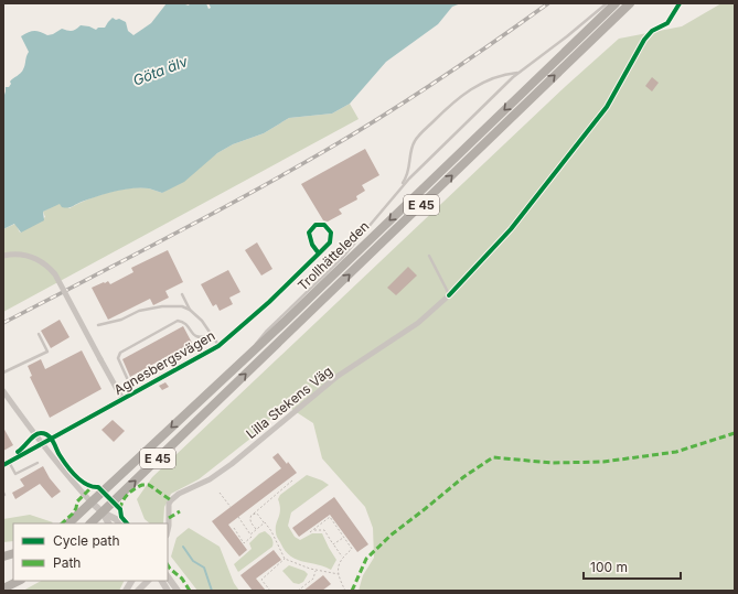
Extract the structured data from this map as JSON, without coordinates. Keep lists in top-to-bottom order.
{
  "streets": {
    "highway": ["E 45", "Trollhätteleden"],
    "street": ["Agnesbergsvägen", "Lilla Stekens Väg"]
  },
  "water": ["Göta älv"],
  "legend": ["Cycle path", "Path"],
  "scale_bar": "100 m"
}
